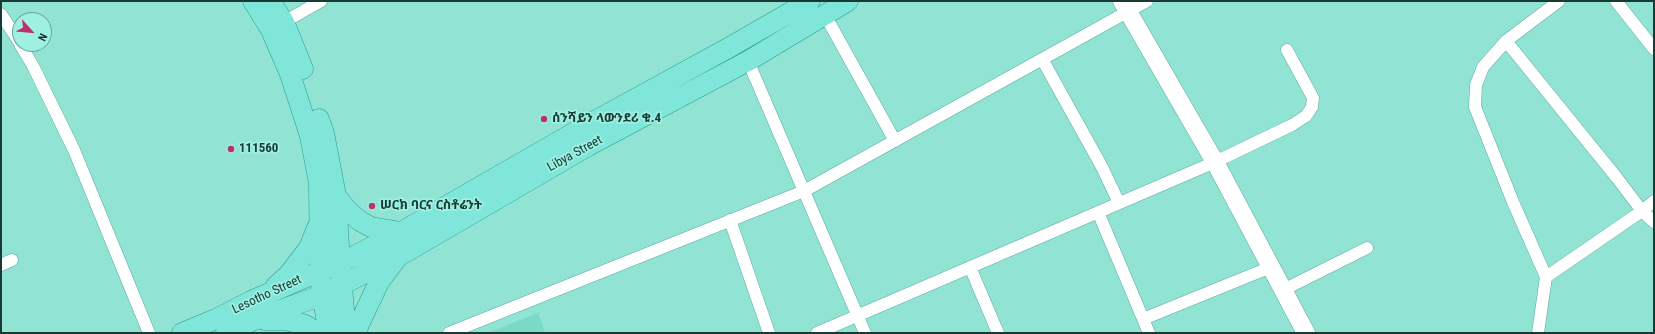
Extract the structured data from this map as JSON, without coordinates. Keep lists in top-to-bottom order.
{
  "streets": {
    "main road": ["Libya Street", "Lesotho Street"]
  },
  "crossings": [
    ["Libya Street", "Lesotho Street"]
  ],
  "places": ["ሰንሻይን ላውንደሪ ቁ.4", "111560", "ሠርክ ባርና ርስቶሬንት"],
  "north": "bottom right"
}
